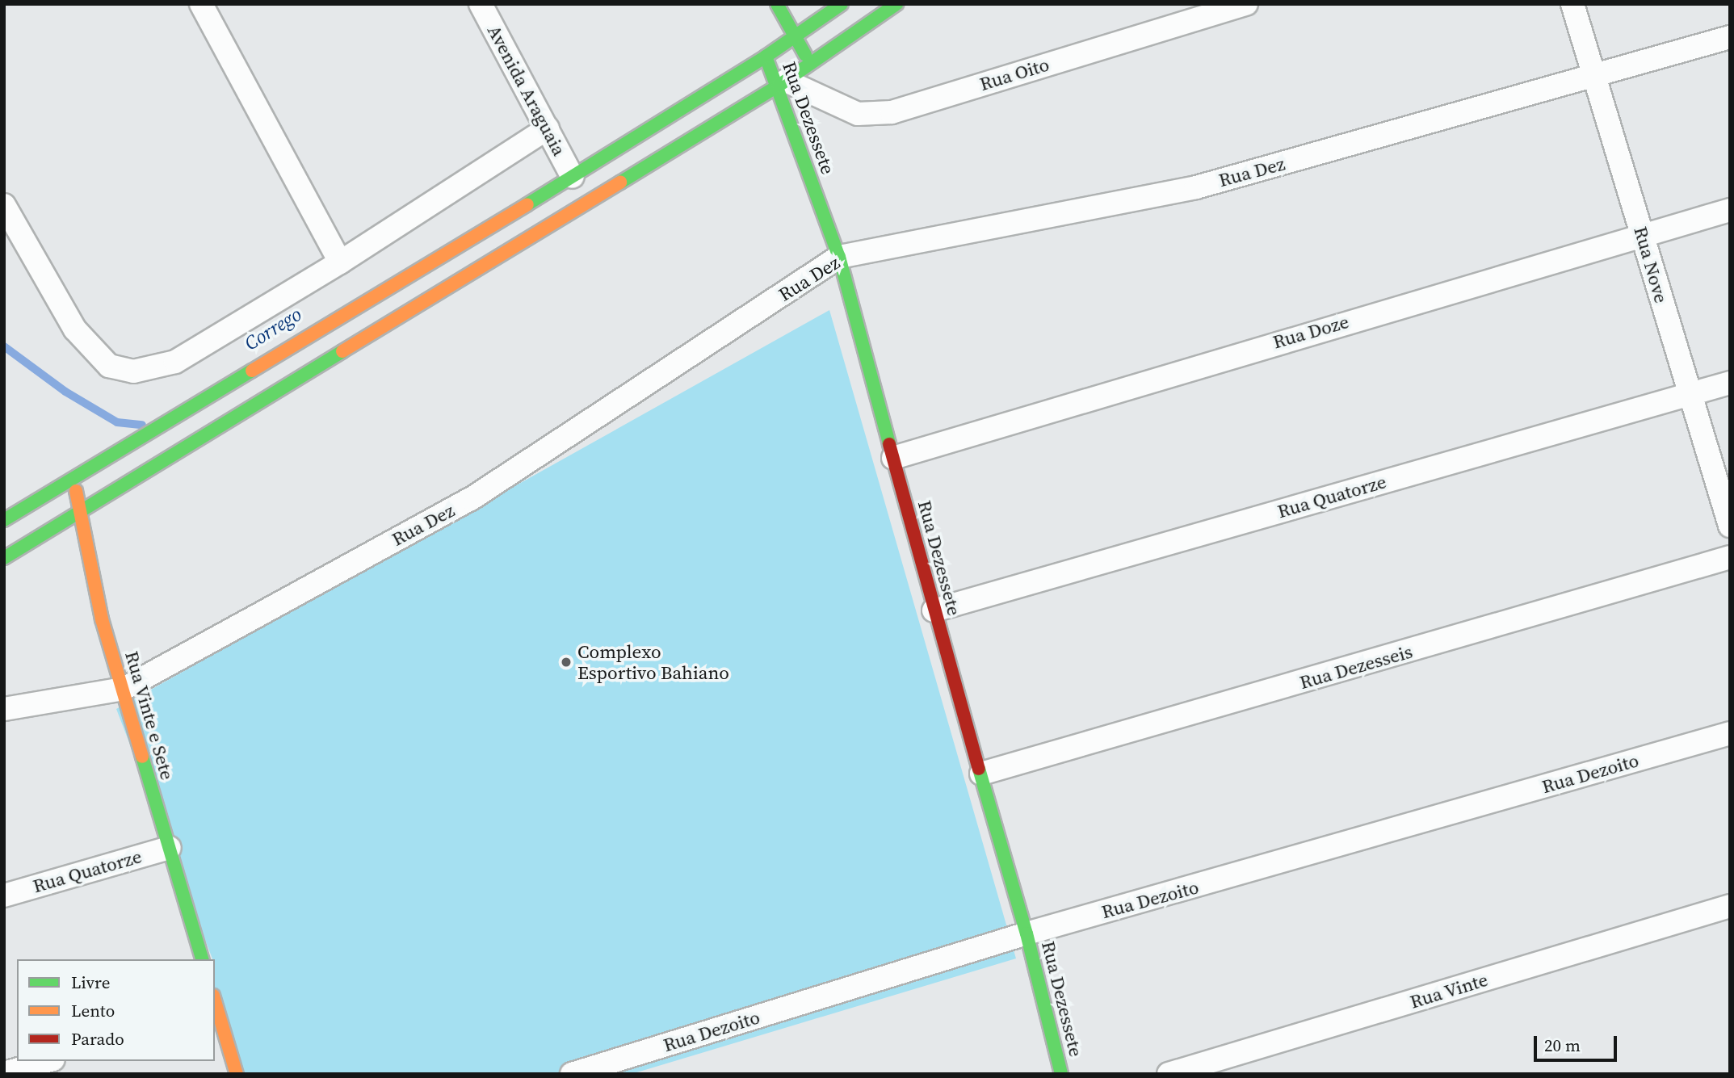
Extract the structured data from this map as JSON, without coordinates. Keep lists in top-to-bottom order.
{
  "streets": {
    "main road": ["Rua Dezessete", "Rua Vinte e Sete"],
    "street": [
      "Rua Oito",
      "Avenida Araguaia",
      "Rua Dez",
      "Rua Nove",
      "Rua Doze",
      "Rua Quatorze",
      "Rua Dezesseis",
      "Rua Dezoito",
      "Rua Vinte"
    ]
  },
  "crossings": [
    ["Rua Oito", "Rua Dezessete"],
    ["Rua Dezessete", "Rua Dez"],
    ["Rua Dezessete", "Rua Doze"],
    ["Rua Dezessete", "Rua Quatorze"],
    ["Rua Dezessete", "Rua Dezesseis"],
    ["Rua Dezessete", "Rua Dezoito"],
    ["Rua Dez", "Rua Nove"],
    ["Rua Dez", "Rua Vinte e Sete"],
    ["Rua Nove", "Rua Doze"],
    ["Rua Nove", "Rua Quatorze"],
    ["Rua Quatorze", "Rua Vinte e Sete"]
  ],
  "water": ["Corrego"],
  "places": ["Complexo Esportivo Bahiano"],
  "legend": ["Livre", "Lento", "Parado"],
  "scale_bar": "20 m"
}
